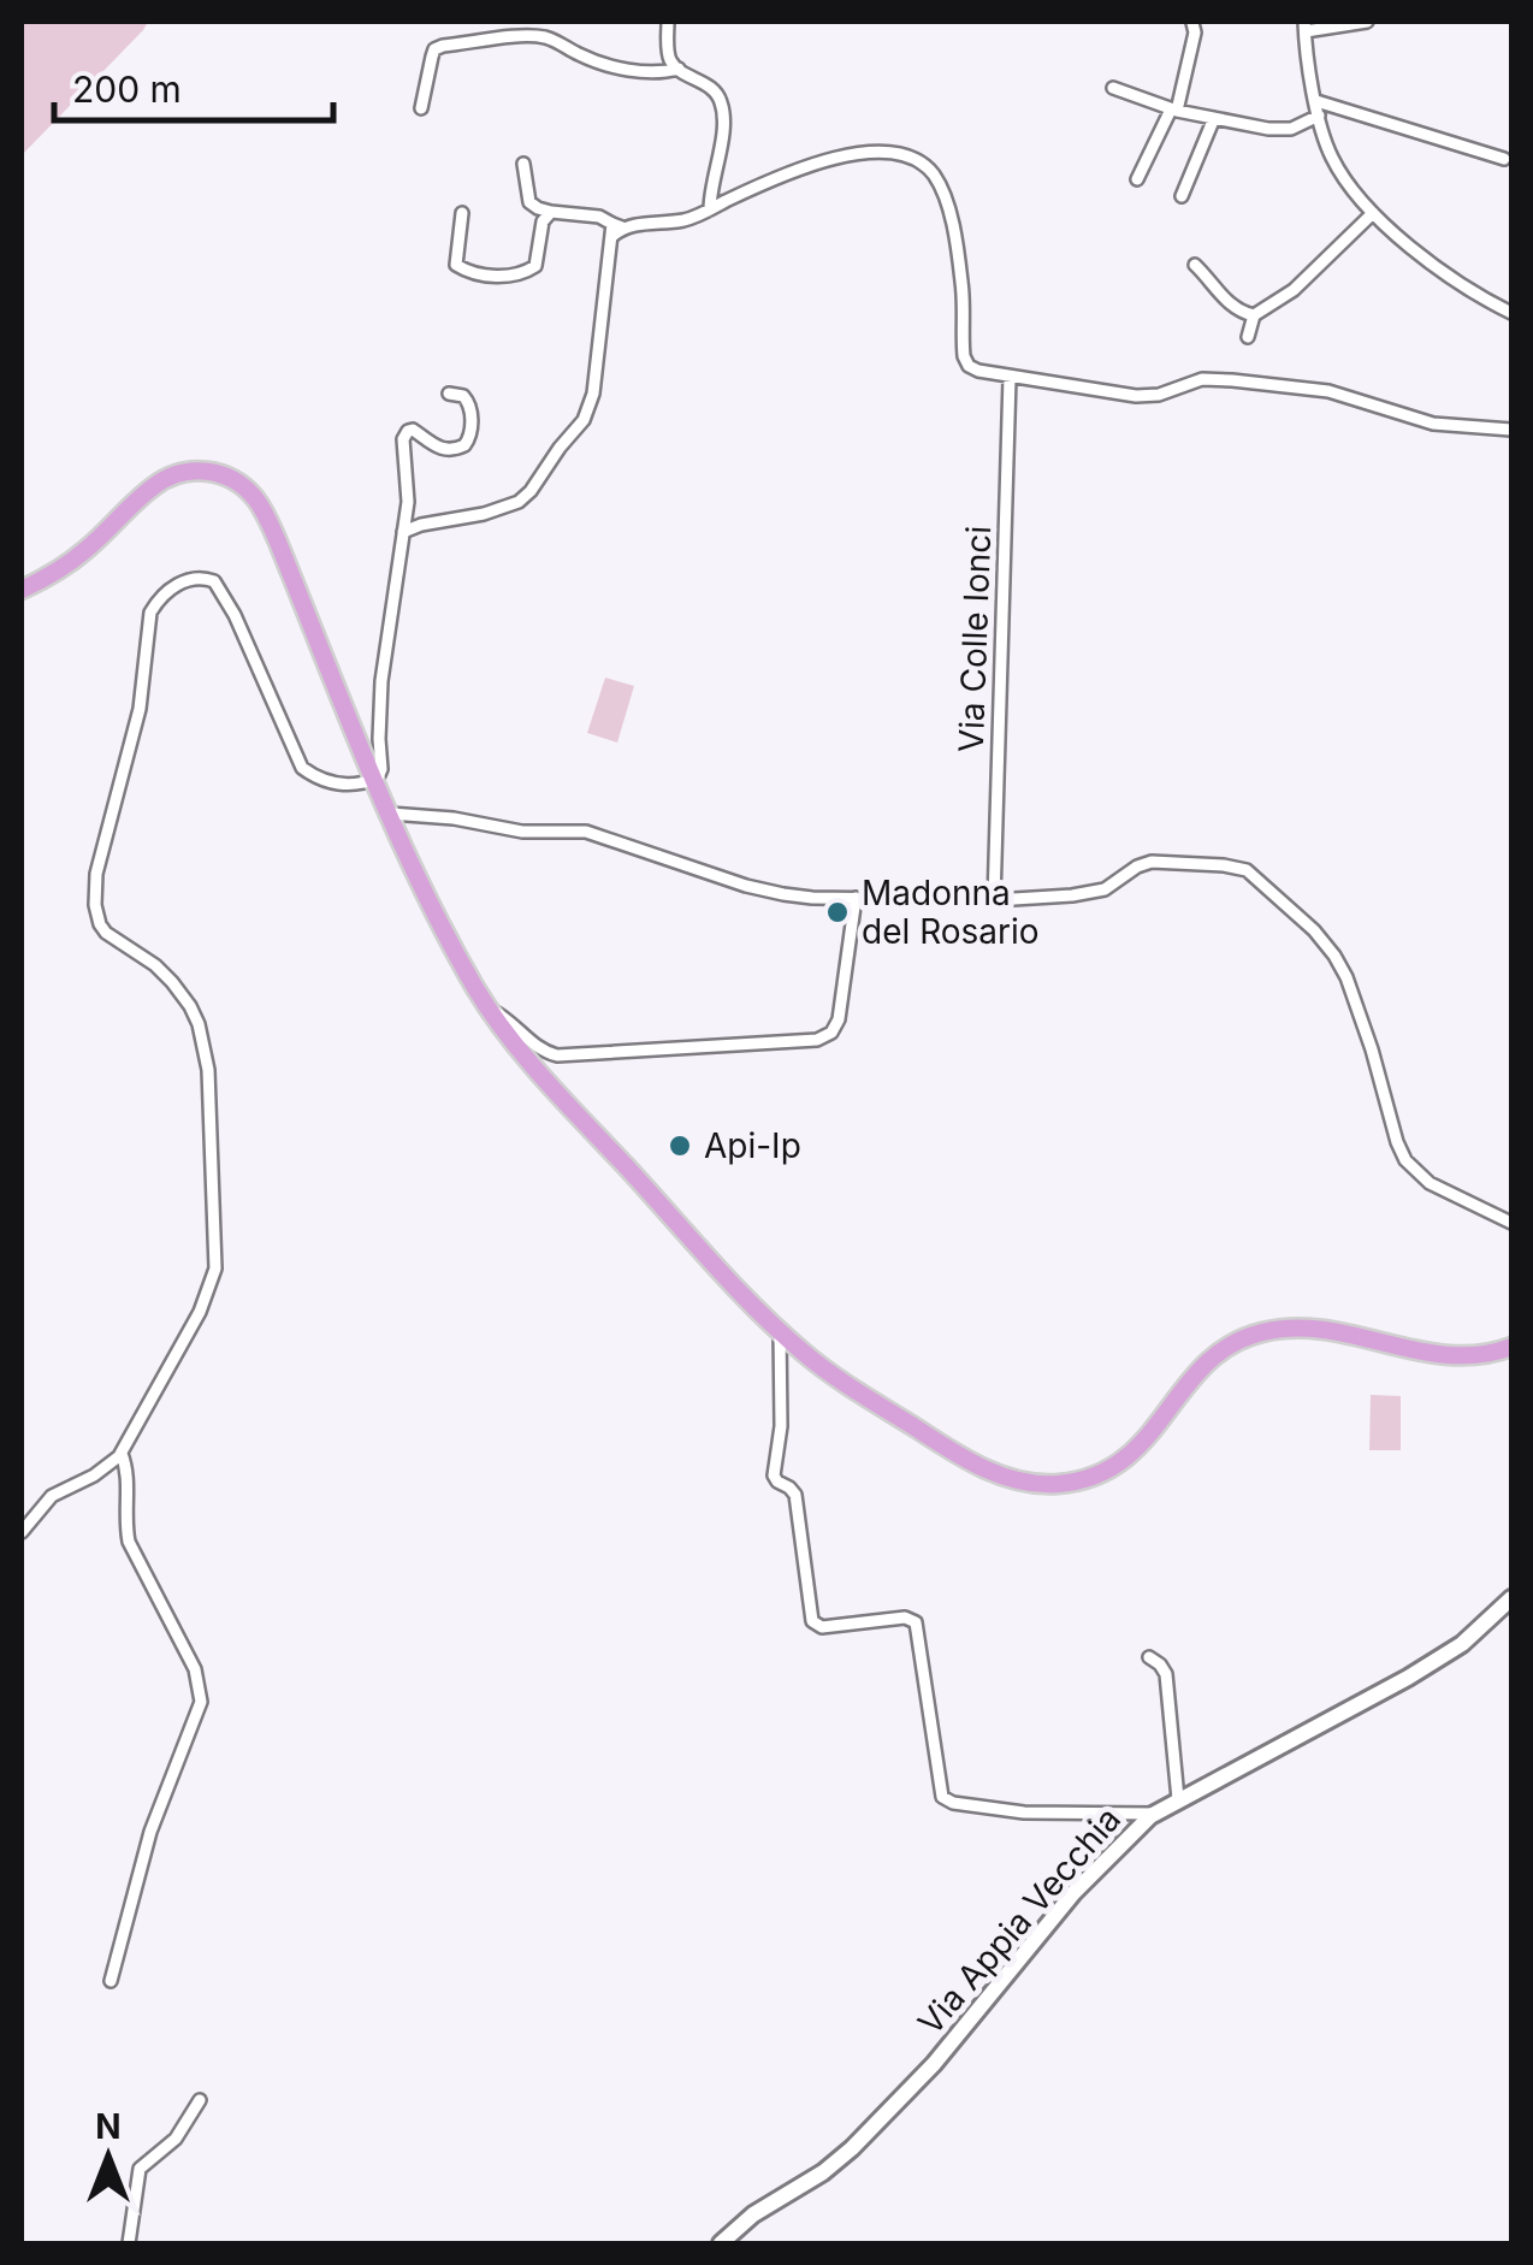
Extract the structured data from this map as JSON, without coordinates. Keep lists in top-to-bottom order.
{
  "streets": {
    "main road": ["Via Appia Vecchia"],
    "street": ["Via Colle Ionci"]
  },
  "places": ["Madonna del Rosario", "Api-Ip"],
  "scale_bar": "200 m",
  "north": "top"
}
